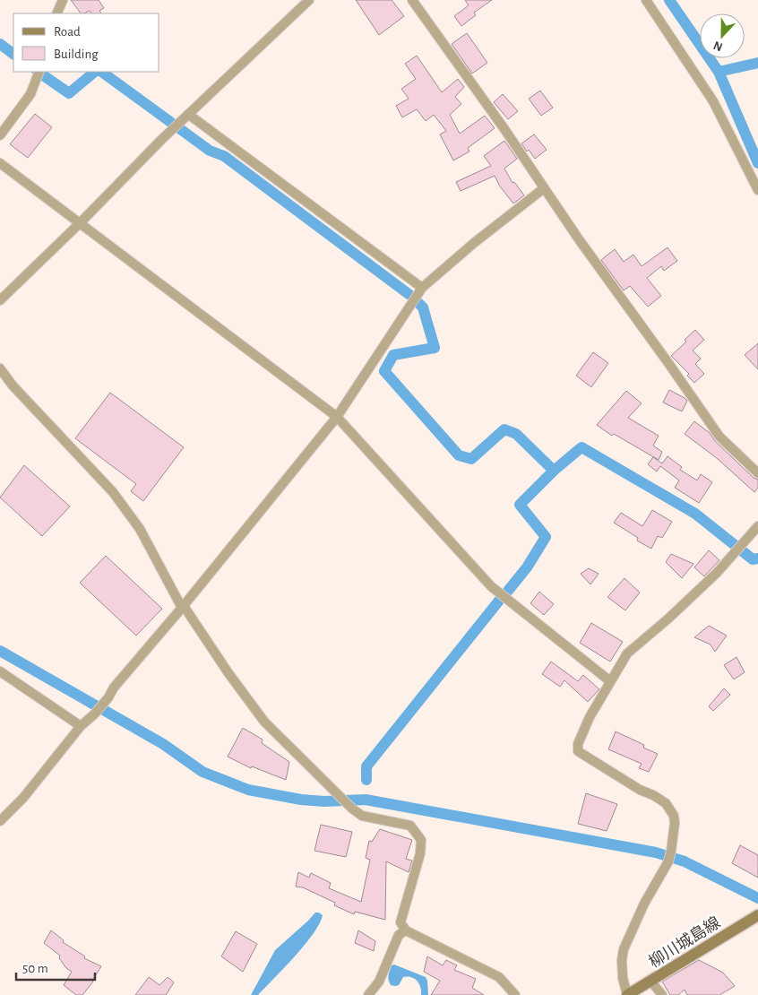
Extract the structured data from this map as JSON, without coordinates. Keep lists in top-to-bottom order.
{
  "streets": {
    "main road": ["柳川城島線"]
  },
  "legend": ["Road", "Building"],
  "scale_bar": "50 m",
  "north": "bottom"
}
